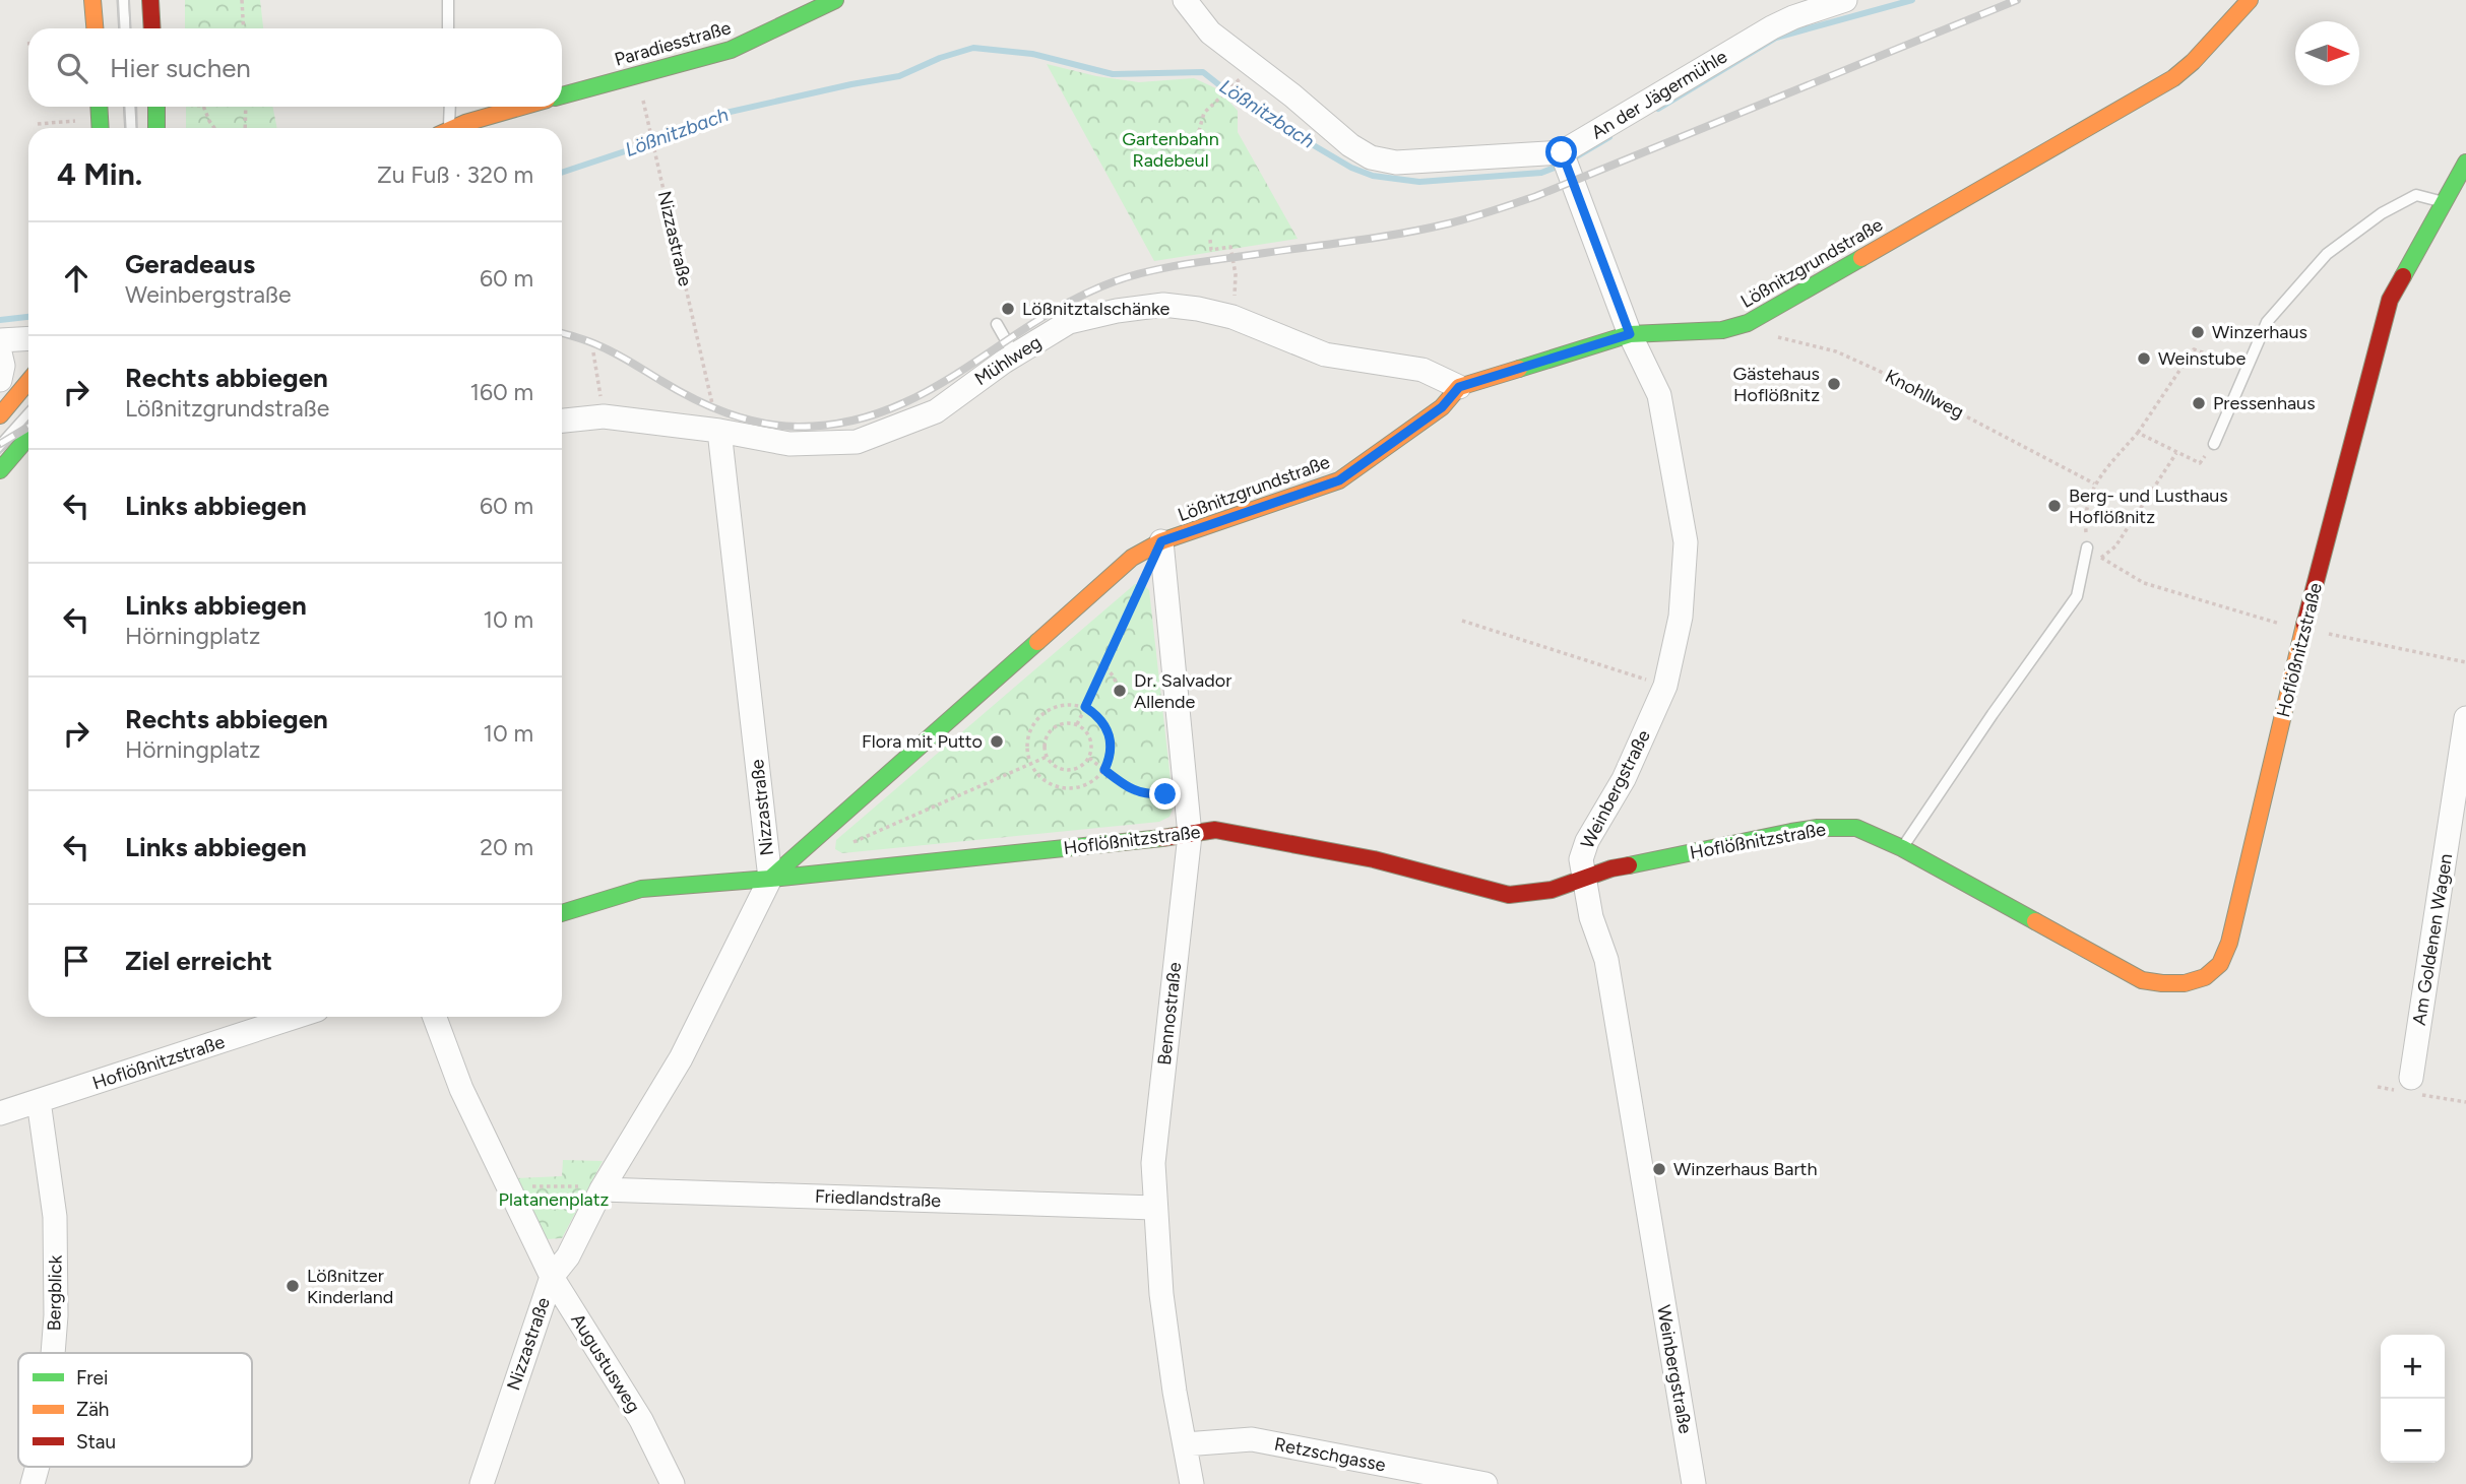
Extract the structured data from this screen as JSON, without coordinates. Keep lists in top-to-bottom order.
{
  "streets": {
    "street": [
      "Paradiesstraße",
      "An der Jägermühle",
      "Nizzastraße",
      "Lößnitzgrundstraße",
      "Mühlweg",
      "Hoflößnitzstraße",
      "Weinbergstraße",
      "Am Goldenen Wagen",
      "Bennostraße",
      "Friedlandstraße",
      "Bergblick",
      "Augustusweg",
      "Retzschgasse"
    ],
    "path": ["Knohllweg"]
  },
  "crossings": [
    ["Paradiesstraße", "Nizzastraße"],
    ["An der Jägermühle", "Weinbergstraße"],
    ["Nizzastraße", "Lößnitzgrundstraße"],
    ["Nizzastraße", "Mühlweg"],
    ["Nizzastraße", "Hoflößnitzstraße"],
    ["Nizzastraße", "Friedlandstraße"],
    ["Nizzastraße", "Augustusweg"],
    ["Lößnitzgrundstraße", "Mühlweg"],
    ["Lößnitzgrundstraße", "Knohllweg"],
    ["Lößnitzgrundstraße", "Hoflößnitzstraße"],
    ["Lößnitzgrundstraße", "Weinbergstraße"],
    ["Lößnitzgrundstraße", "Bennostraße"],
    ["Hoflößnitzstraße", "Weinbergstraße"],
    ["Hoflößnitzstraße", "Bennostraße"],
    ["Hoflößnitzstraße", "Bergblick"],
    ["Bennostraße", "Friedlandstraße"],
    ["Bennostraße", "Retzschgasse"]
  ],
  "water": ["Lößnitzbach"],
  "parks": ["Gartenbahn Radebeul", "Platanenplatz"],
  "places": [
    "Lößnitztalschänke",
    "Winzerhaus",
    "Weinstube",
    "Gästehaus Hoflößnitz",
    "Pressenhaus",
    "Berg- und Lusthaus Hoflößnitz",
    "Dr. Salvador Allende",
    "Flora mit Putto",
    "Winzerhaus Barth",
    "Lößnitzer Kinderland"
  ],
  "legend": ["Frei", "Zäh", "Stau"],
  "north": "right",
  "page": {
    "search": "Hier suchen",
    "heading": ["4 Min.", "Zu Fuß · 320 m"],
    "list": [
      ["Geradeaus", "Weinbergstraße", "60 m"],
      ["Rechts abbiegen", "Lößnitzgrundstraße", "160 m"],
      ["Links abbiegen", "60 m"],
      ["Links abbiegen", "Hörningplatz", "10 m"],
      ["Rechts abbiegen", "Hörningplatz", "10 m"],
      ["Links abbiegen", "20 m"],
      "Ziel erreicht"
    ],
    "map_buttons": ["+", "−"]
  }
}
